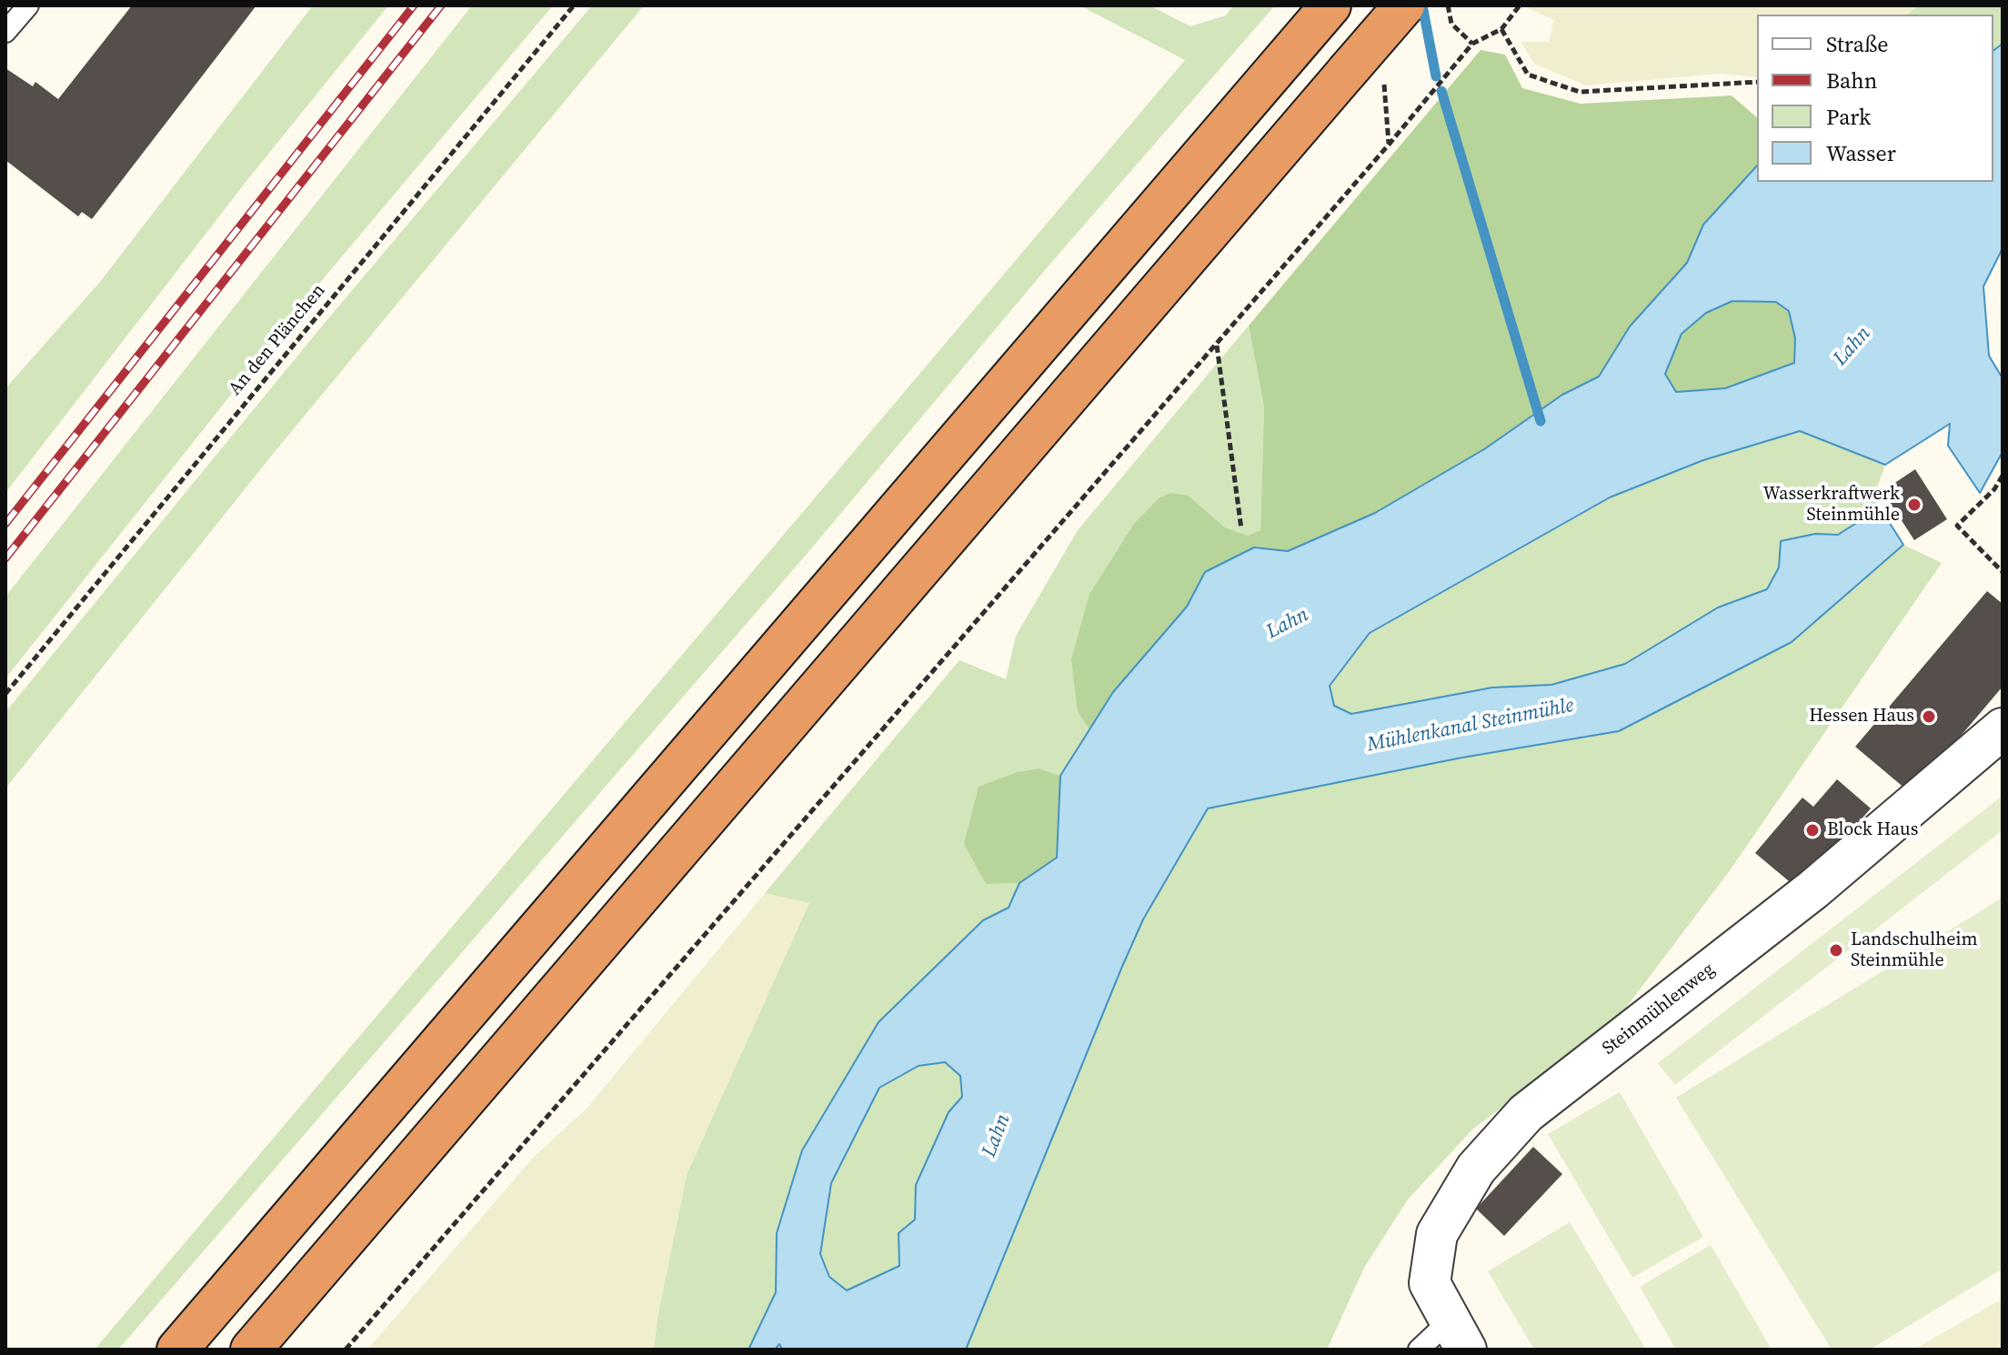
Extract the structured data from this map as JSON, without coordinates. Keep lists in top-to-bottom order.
{
  "streets": {
    "street": ["Steinmühlenweg"],
    "path": ["An den Plänchen"]
  },
  "water": ["Lahn", "Mühlenkanal Steinmühle"],
  "places": [
    "Wasserkraftwerk Steinmühle",
    "Hessen Haus",
    "Block Haus",
    "Landschulheim Steinmühle"
  ],
  "legend": [
    "Straße",
    "Bahn",
    "Park",
    "Wasser"
  ]
}
